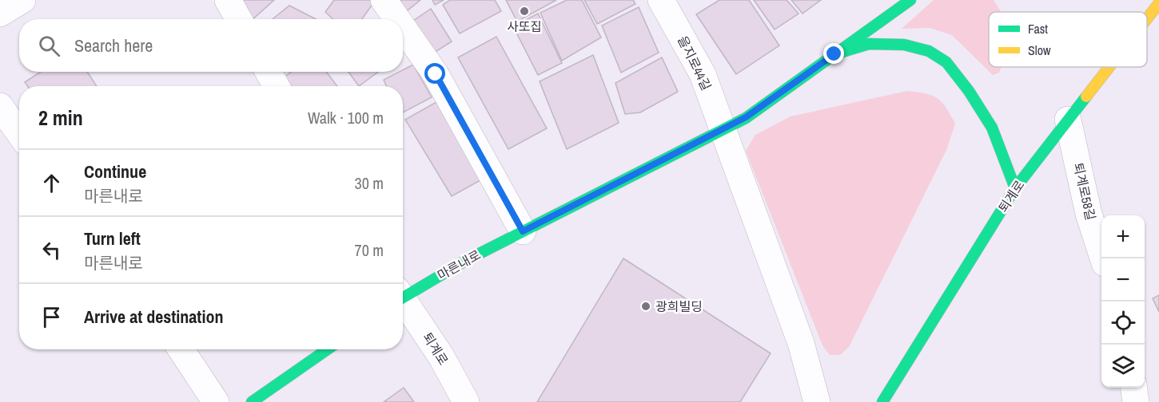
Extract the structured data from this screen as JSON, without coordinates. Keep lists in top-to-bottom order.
{
  "streets": {
    "main road": ["퇴계로", "마른내로"],
    "street": ["을지로44길", "퇴계로58길"]
  },
  "crossings": [
    ["을지로44길", "마른내로"],
    ["퇴계로58길", "퇴계로"]
  ],
  "places": ["사또집", "광희빌딩"],
  "legend": ["Fast", "Slow"],
  "page": {
    "search": "Search here",
    "heading": ["2 min", "Walk · 100 m"],
    "list": [
      ["Continue", "마른내로", "30 m"],
      ["Turn left", "마른내로", "70 m"],
      "Arrive at destination"
    ],
    "map_buttons": ["+", "−"]
  }
}
